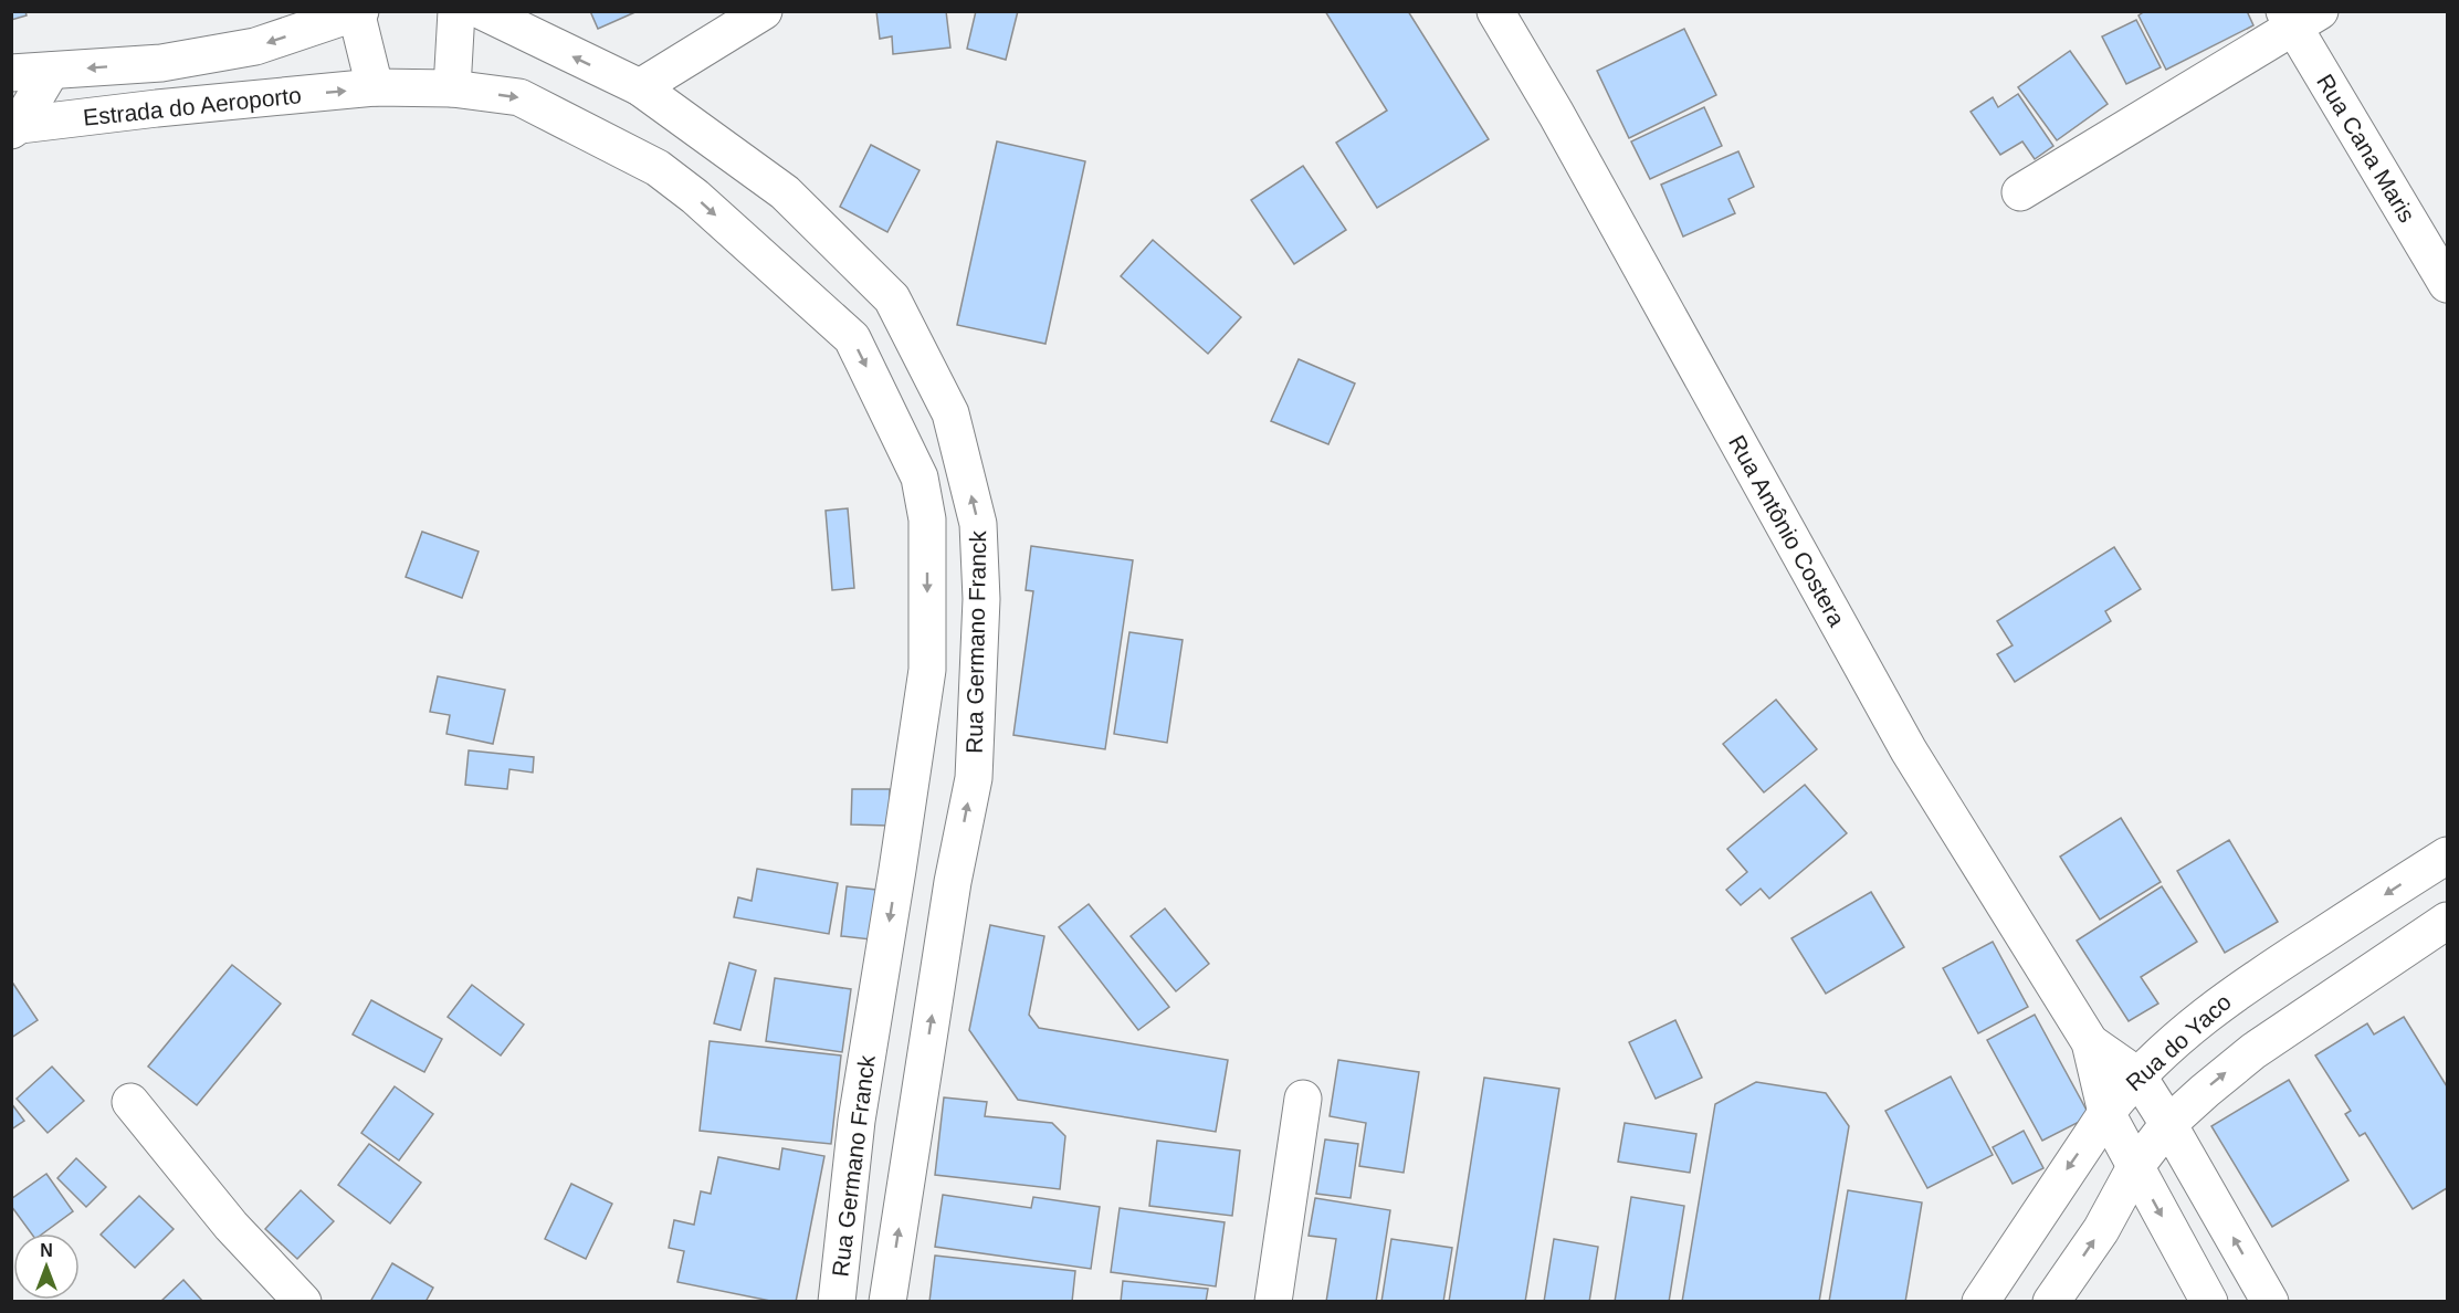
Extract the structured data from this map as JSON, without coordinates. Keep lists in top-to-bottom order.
{
  "streets": {
    "street": [
      "Estrada do Aeroporto",
      "Rua Cana Maris",
      "Rua Antônio Costera",
      "Rua Germano Franck",
      "Rua do Yaco"
    ]
  },
  "crossings": [
    ["Estrada do Aeroporto", "Rua Germano Franck"],
    ["Rua Antônio Costera", "Rua do Yaco"]
  ],
  "north": "top"
}
